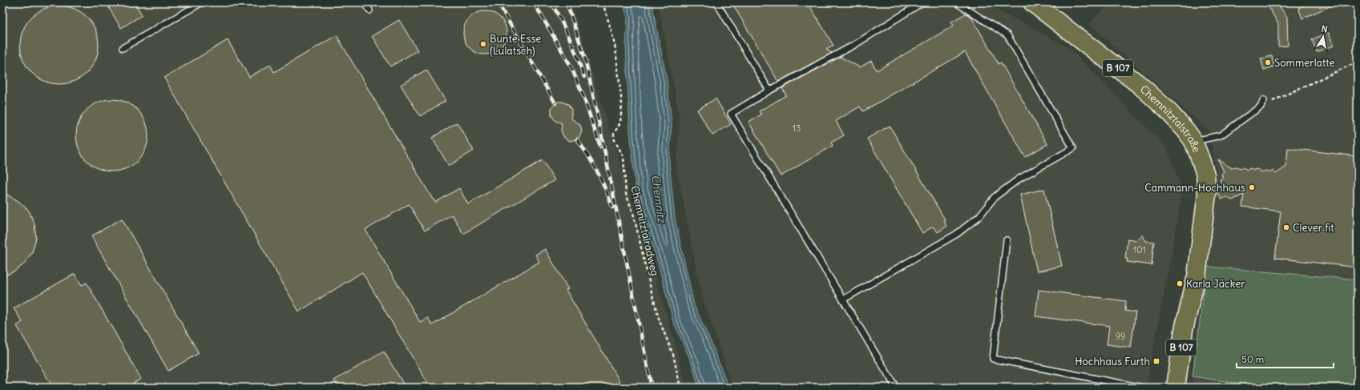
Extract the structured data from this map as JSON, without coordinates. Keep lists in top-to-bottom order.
{
  "streets": {
    "main road": ["B 107", "Chemnitztalstraße"],
    "path": ["Chemnitztalradweg"]
  },
  "water": ["Chemnitz"],
  "places": {
    "other": [
      "Bunte Esse (Lulatsch)",
      "Sommerlatte",
      "Cammann-Hochhaus",
      "Clever fit",
      "Karla Jäcker"
    ],
    "transit": ["Hochhaus Furth"]
  },
  "house_numbers": ["13", "101", "99"],
  "scale_bar": "50 m",
  "north": "top"
}
